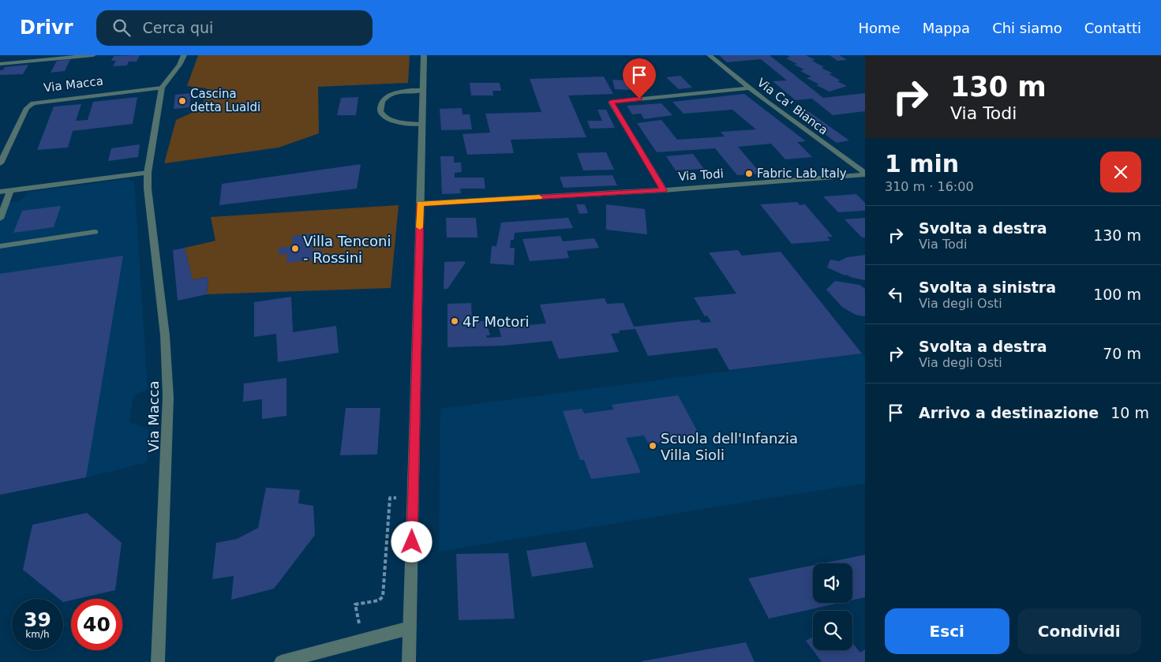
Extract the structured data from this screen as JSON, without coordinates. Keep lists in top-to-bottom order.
{
  "streets": {
    "street": ["Via Macca", "Via Ca' Bianca", "Via Todi"]
  },
  "crossings": [
    ["Via Ca' Bianca", "Via Todi"]
  ],
  "places": [
    "Cascina detta Lualdi",
    "Fabric Lab Italy",
    "Villa Tenconi - Rossini",
    "4F Motori",
    "Scuola dell'Infanzia Villa Sioli"
  ],
  "page": {
    "header": "Drivr",
    "search": "Cerca qui",
    "nav": [
      "Home",
      "Mappa",
      "Chi siamo",
      "Contatti"
    ],
    "turn": ["130 m", "Via Todi"],
    "heading": ["1 min", "310 m · 16:00"],
    "list": [
      {
        "name": "Svolta a destra",
        "note": "Via Todi",
        "value": "130 m"
      },
      {
        "name": "Svolta a sinistra",
        "note": "Via degli Osti",
        "value": "100 m"
      },
      {
        "name": "Svolta a destra",
        "note": "Via degli Osti",
        "value": "70 m"
      },
      {
        "name": "Arrivo a destinazione",
        "value": "10 m"
      }
    ],
    "speed": "39 km/h",
    "limit": "40",
    "buttons": ["Esci", "Condividi"]
  }
}
